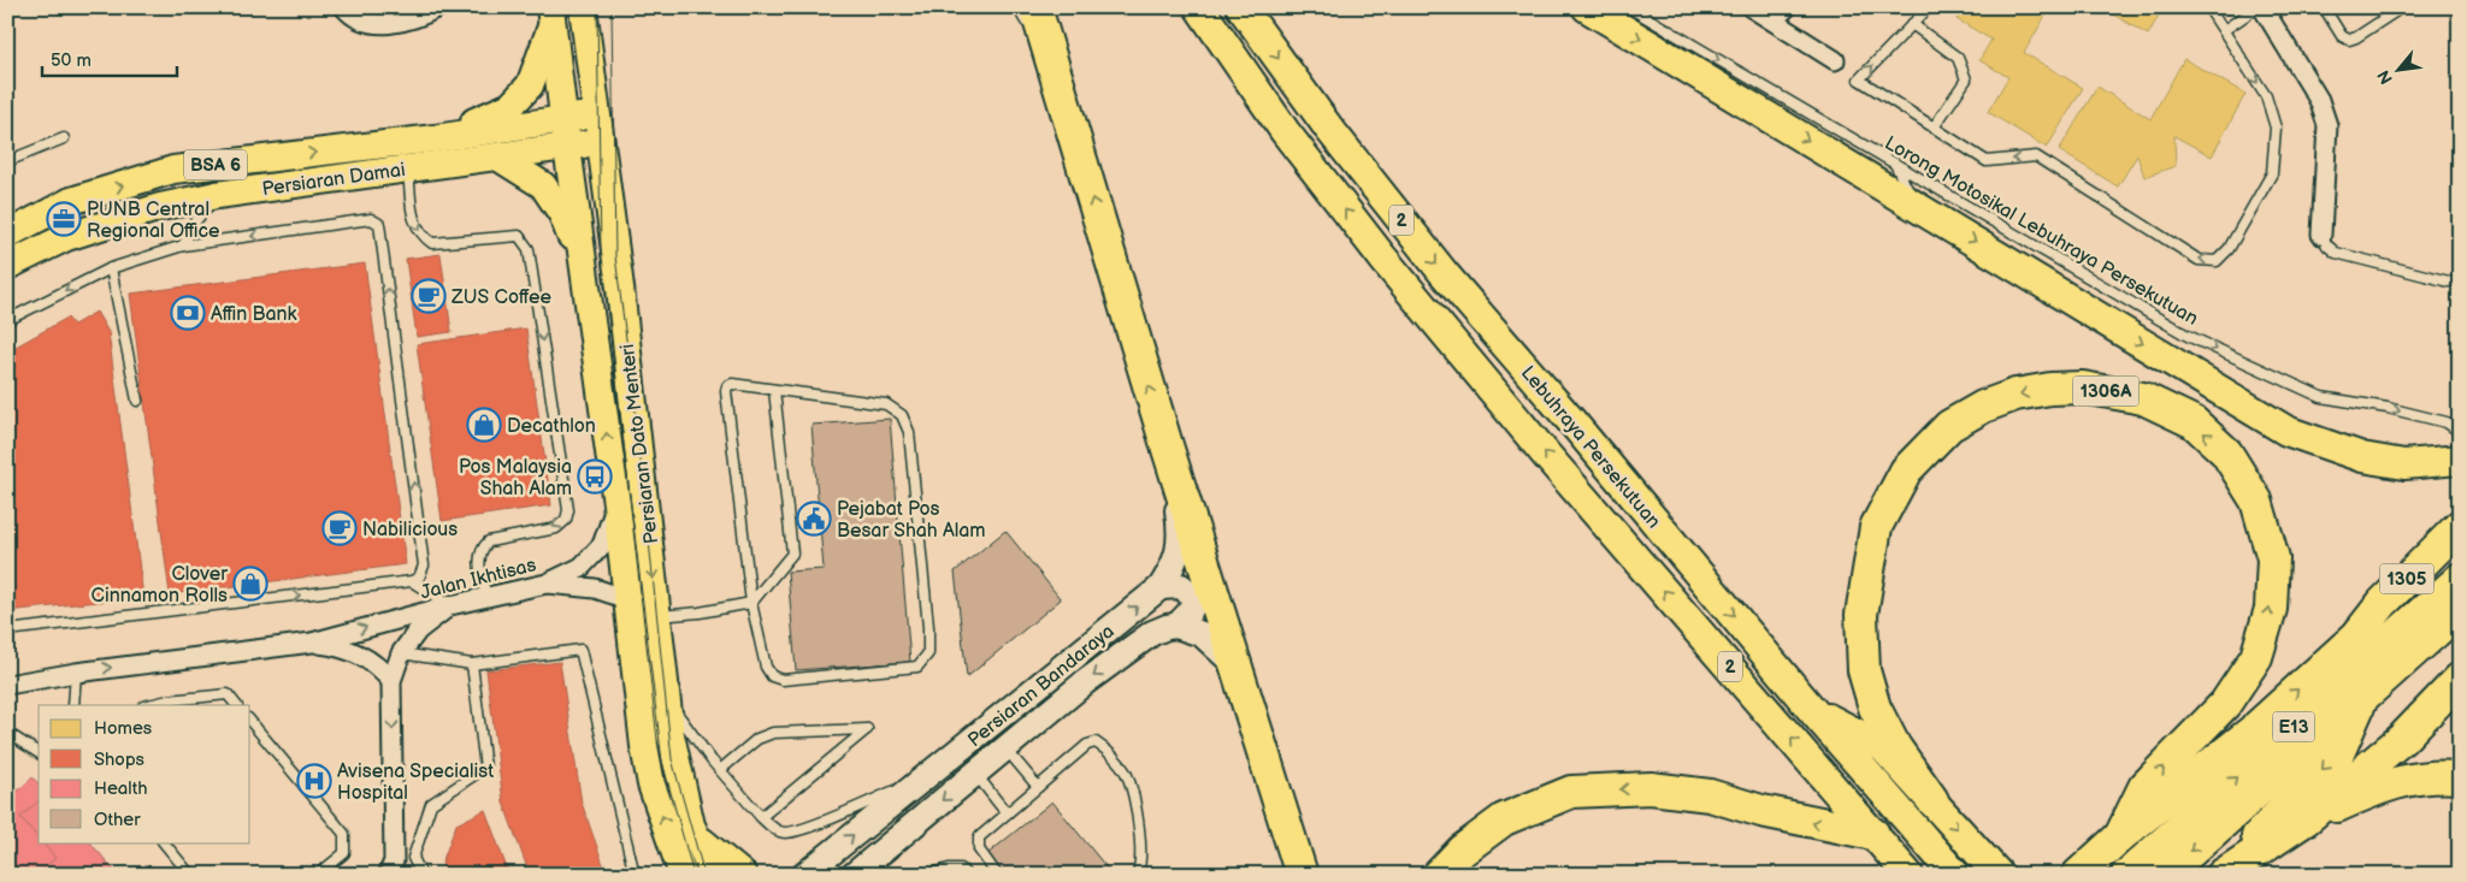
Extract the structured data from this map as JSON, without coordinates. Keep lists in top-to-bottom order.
{
  "streets": {
    "highway": [
      "2",
      "1306A",
      "Lebuhraya Persekutuan",
      "1305",
      "E13"
    ],
    "main road": [
      "BSA 6",
      "Persiaran Damai",
      "Persiaran Dato Menteri",
      "Persiaran Bandaraya"
    ],
    "street": ["Jalan Ikhtisas"],
    "lane": ["Lorong Motosikal Lebuhraya Persekutuan"]
  },
  "crossings": [
    ["Persiaran Damai", "Persiaran Dato Menteri"],
    ["Persiaran Dato Menteri", "Jalan Ikhtisas"]
  ],
  "one_way": ["Lorong Motosikal Lebuhraya Persekutuan", "Jalan Ikhtisas"],
  "places": {
    "office": ["PUNB Central Regional Office"],
    "cafe": ["ZUS Coffee", "Nabilicious"],
    "bank": ["Affin Bank"],
    "shop": ["Decathlon", "Clover Cinnamon Rolls"],
    "bus stop": ["Pos Malaysia Shah Alam"],
    "public building": ["Pejabat Pos Besar Shah Alam"],
    "hospital": ["Avisena Specialist Hospital"]
  },
  "legend": [
    "Homes",
    "Shops",
    "Health",
    "Other"
  ],
  "scale_bar": "50 m",
  "north": "bottom left"
}
